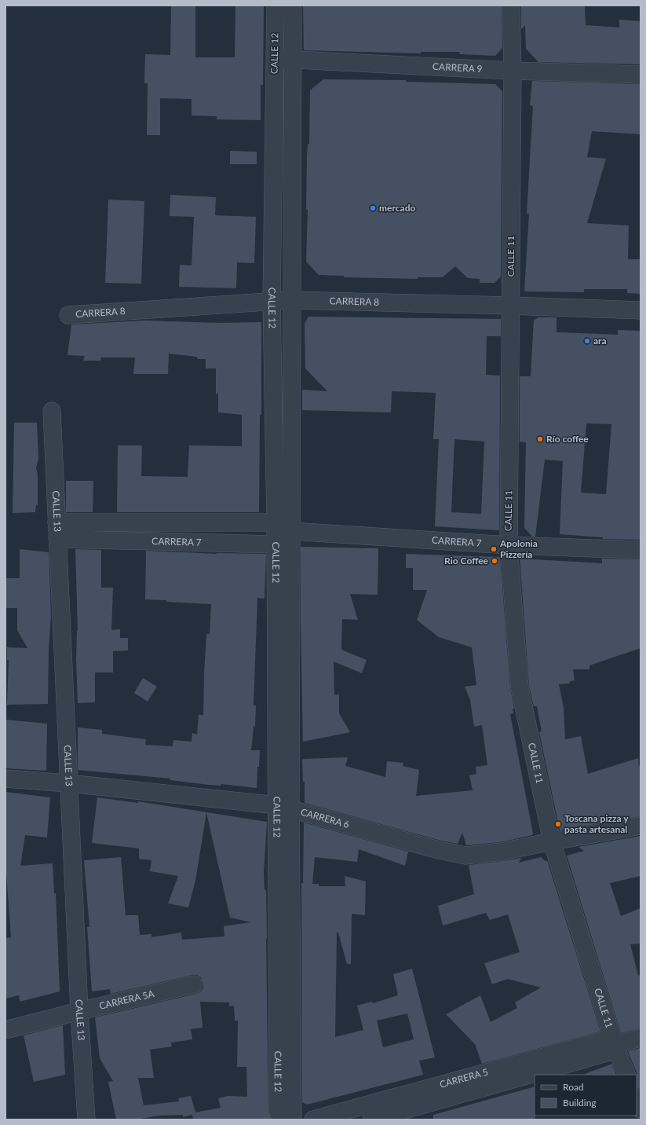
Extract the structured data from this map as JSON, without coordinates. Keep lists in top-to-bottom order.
{
  "streets": {
    "street": [
      "CALLE 12",
      "CARRERA 9",
      "CALLE 11",
      "CARRERA 8",
      "CALLE 13",
      "CARRERA 7",
      "CARRERA 6",
      "CARRERA 5A",
      "CARRERA 5"
    ]
  },
  "crossings": [
    ["CALLE 12", "CARRERA 9"],
    ["CALLE 12", "CARRERA 8"],
    ["CALLE 12", "CARRERA 7"],
    ["CALLE 12", "CARRERA 6"],
    ["CARRERA 9", "CALLE 11"],
    ["CALLE 11", "CARRERA 8"],
    ["CALLE 11", "CARRERA 7"],
    ["CALLE 11", "CARRERA 6"],
    ["CALLE 11", "CARRERA 5"],
    ["CALLE 13", "CARRERA 7"],
    ["CALLE 13", "CARRERA 6"],
    ["CALLE 13", "CARRERA 5A"]
  ],
  "places": [
    "mercado",
    "ara",
    "Río coffee",
    "Apolonia Pizzería",
    "Rio Coffee",
    "Toscana pizza y pasta artesanal"
  ],
  "legend": ["Road", "Building"]
}
